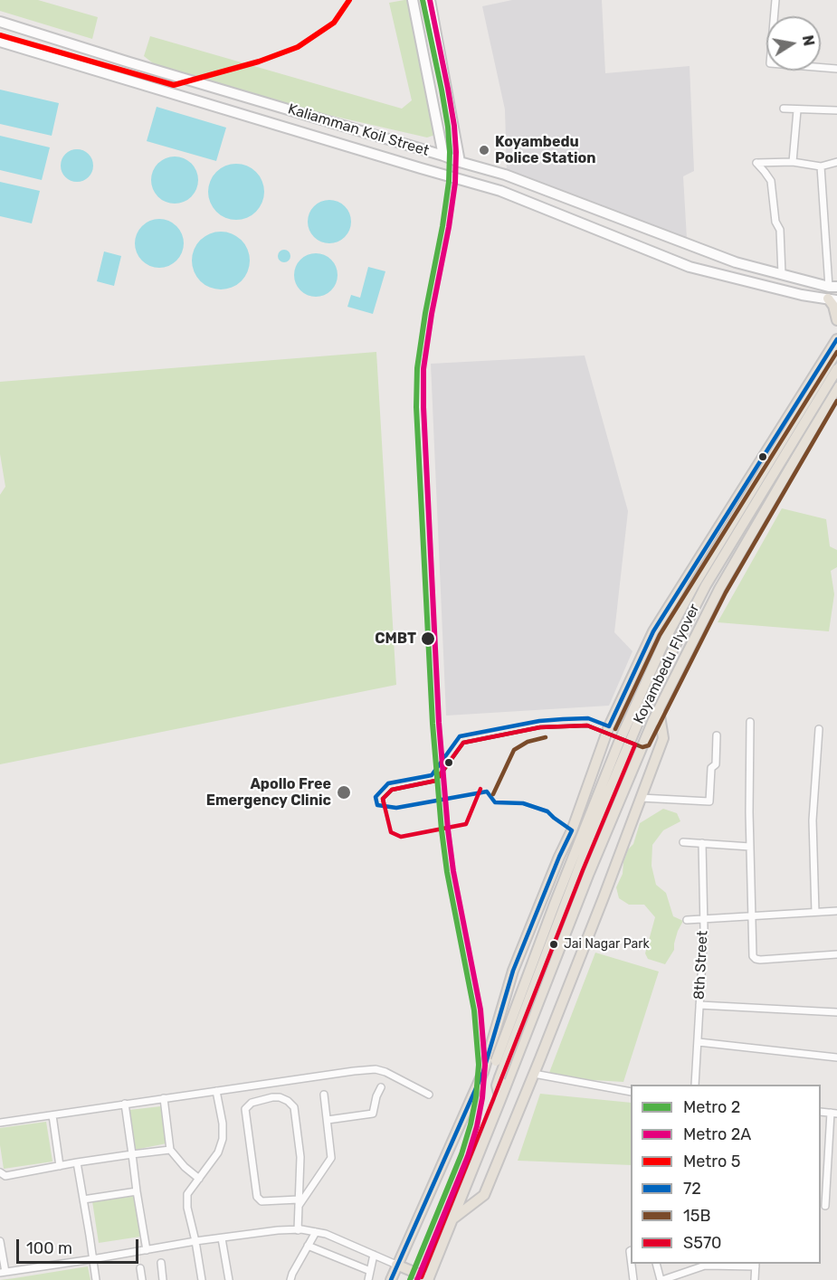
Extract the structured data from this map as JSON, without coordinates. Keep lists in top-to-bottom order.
{
  "streets": {
    "main road": ["Kaliamman Koil Street", "Koyambedu Flyover"],
    "street": ["8th Street"]
  },
  "places": [
    "Koyambedu Police Station",
    "CMBT",
    "Apollo Free Emergency Clinic",
    "Jai Nagar Park"
  ],
  "lines": [
    "metro line 2",
    "metro line 2A",
    "metro line 5",
    "transit line 72",
    "transit line 15B",
    "transit line S570"
  ],
  "legend": [
    "Metro 2",
    "Metro 2A",
    "Metro 5",
    "72",
    "15B",
    "S570"
  ],
  "scale_bar": "100 m",
  "north": "right"
}
